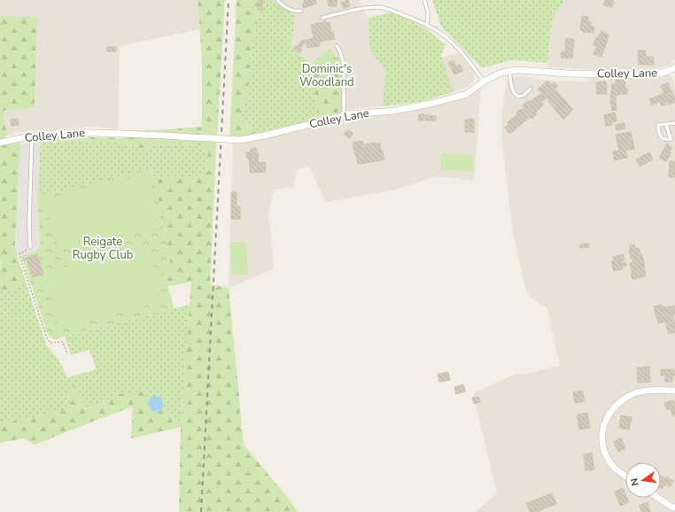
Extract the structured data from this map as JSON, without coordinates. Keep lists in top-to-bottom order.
{
  "streets": {
    "street": ["Colley Lane"]
  },
  "parks": ["Dominic's Woodland", "Reigate Rugby Club"],
  "north": "left"
}
